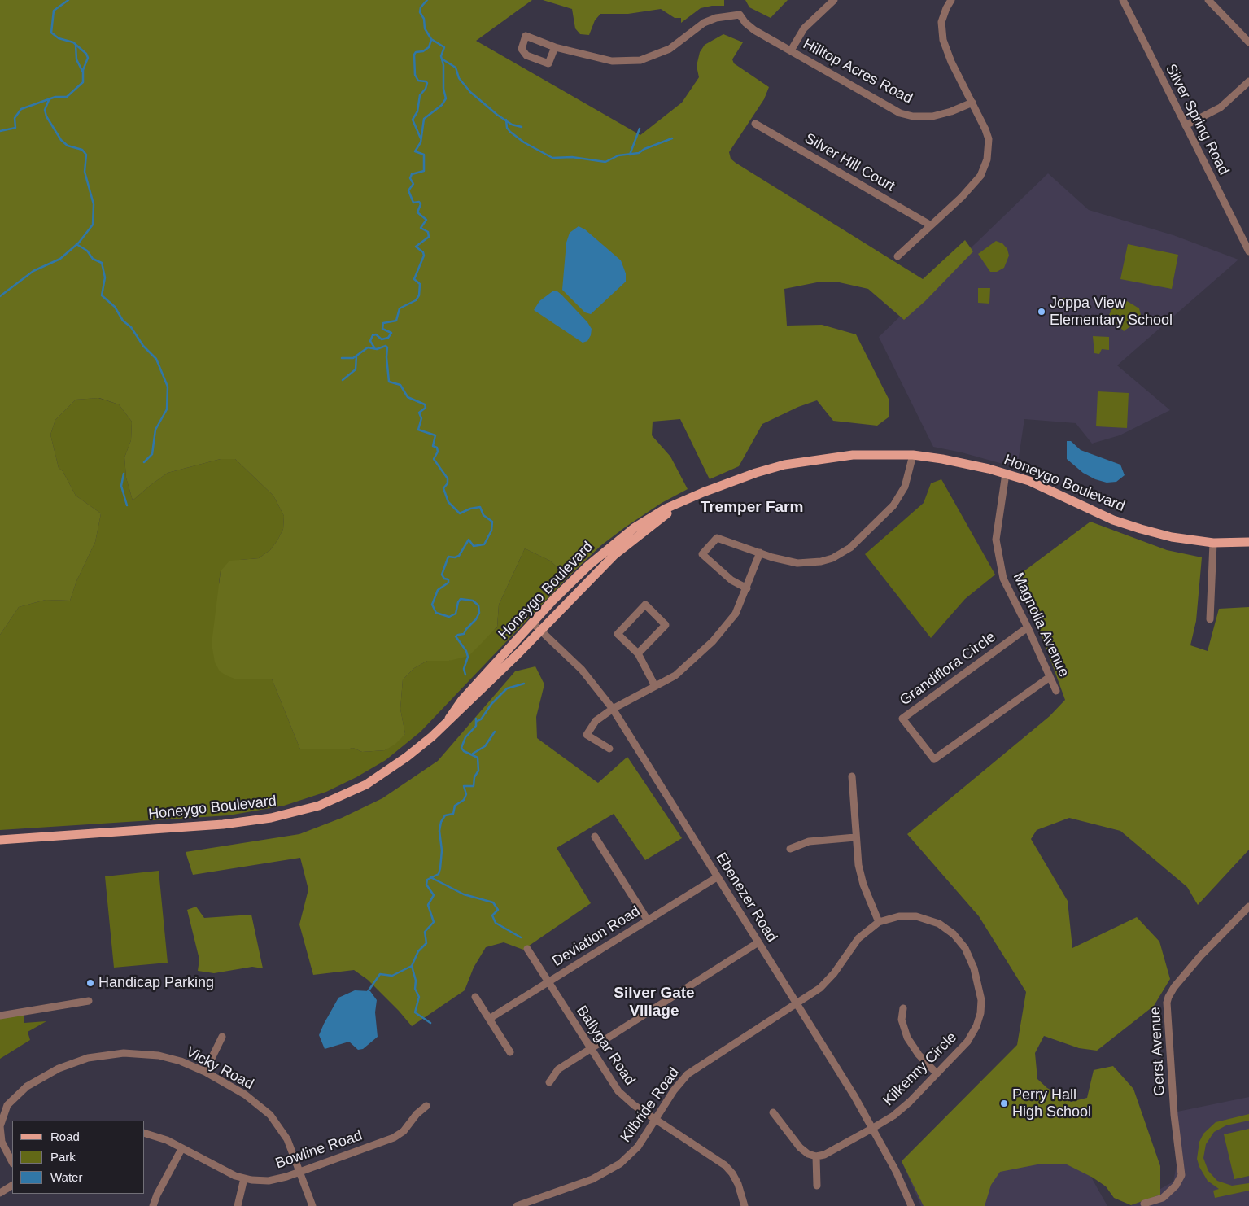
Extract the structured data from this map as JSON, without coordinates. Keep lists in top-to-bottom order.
{
  "streets": {
    "main road": ["Honeygo Boulevard"],
    "street": [
      "Hilltop Acres Road",
      "Silver Spring Road",
      "Silver Hill Court",
      "Magnolia Avenue",
      "Grandiflora Circle",
      "Ebenezer Road",
      "Deviation Road",
      "Ballygar Road",
      "Gerst Avenue",
      "Vicky Road",
      "Kilkenny Circle",
      "Kilbride Road",
      "Bowline Road"
    ]
  },
  "crossings": [
    ["Honeygo Boulevard", "Magnolia Avenue"],
    ["Honeygo Boulevard", "Ebenezer Road"],
    ["Magnolia Avenue", "Grandiflora Circle"],
    ["Ebenezer Road", "Deviation Road"],
    ["Ebenezer Road", "Kilkenny Circle"],
    ["Ebenezer Road", "Kilbride Road"],
    ["Deviation Road", "Ballygar Road"],
    ["Ballygar Road", "Kilbride Road"],
    ["Vicky Road", "Bowline Road"],
    ["Kilkenny Circle", "Kilbride Road"]
  ],
  "districts": ["Tremper Farm", "Silver Gate Village"],
  "places": ["Joppa View Elementary School", "Handicap Parking", "Perry Hall High School"],
  "legend": ["Road", "Park", "Water"]
}
